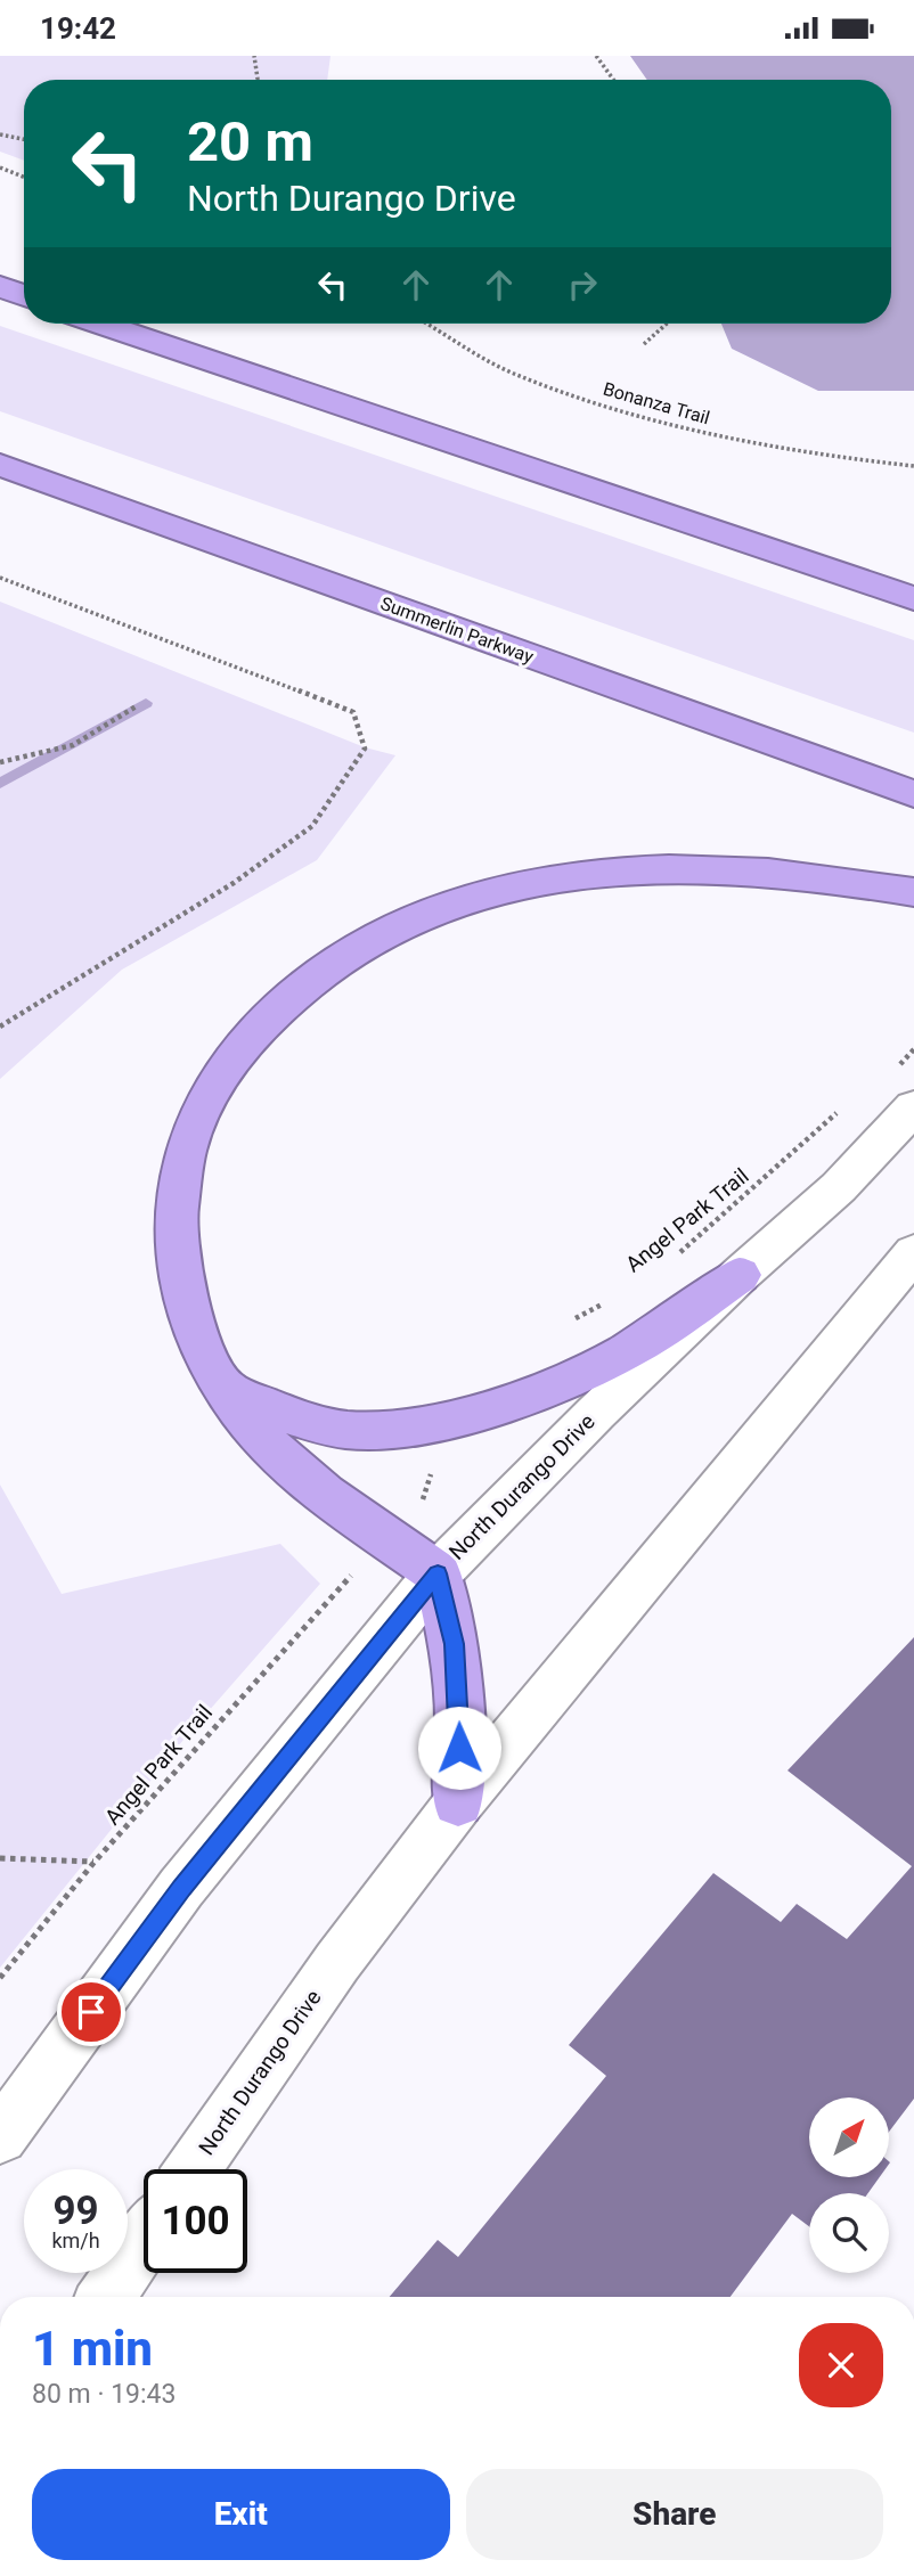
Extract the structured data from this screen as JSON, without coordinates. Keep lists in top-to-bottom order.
{
  "streets": {
    "highway": ["Summerlin Parkway"],
    "main road": ["North Durango Drive"],
    "path": ["Bonanza Trail", "Angel Park Trail"]
  },
  "north": "top right",
  "page": {
    "status": "19:42",
    "turn": ["20 m", "North Durango Drive"],
    "speed": "99 km/h",
    "limit": "100",
    "heading": ["1 min", "80 m · 19:43"],
    "buttons": ["Exit", "Share"]
  }
}
